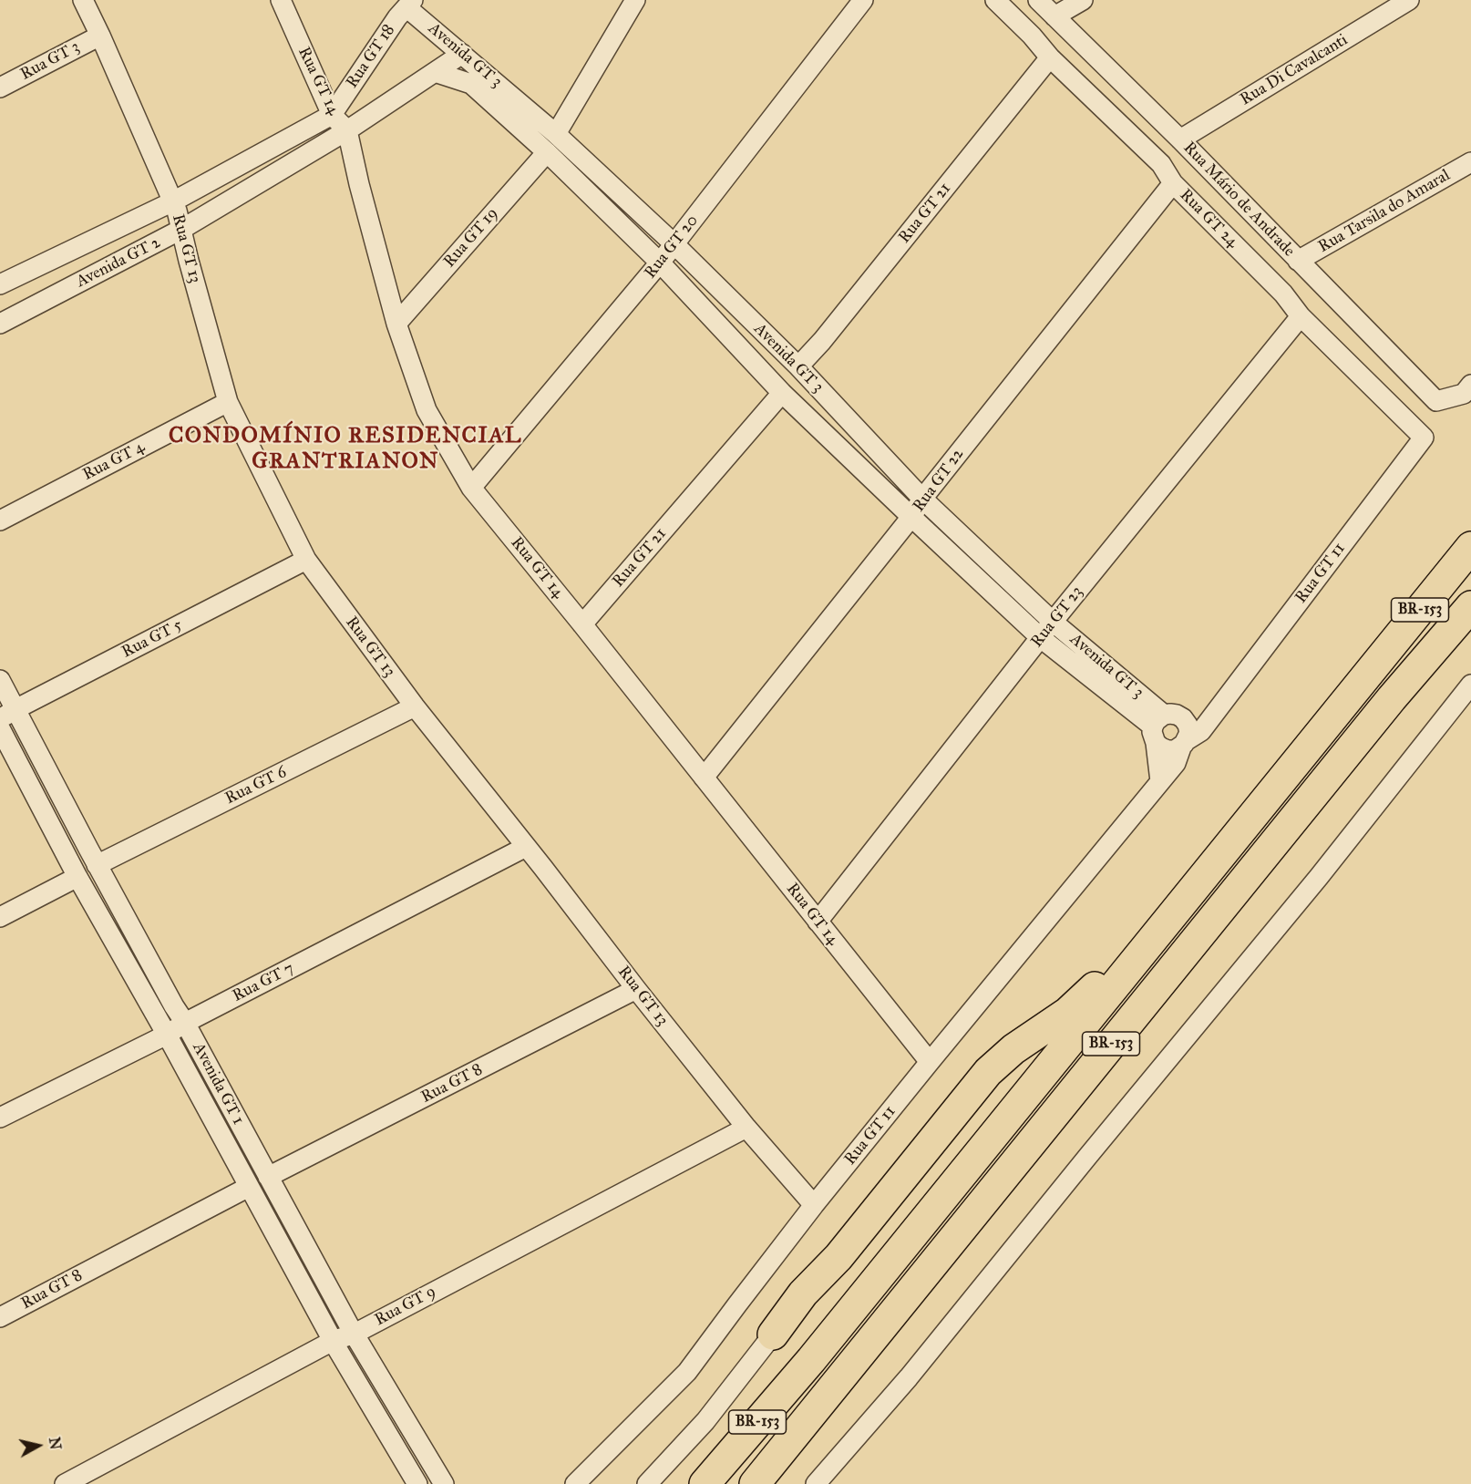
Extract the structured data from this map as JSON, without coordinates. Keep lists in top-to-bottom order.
{
  "streets": {
    "highway": ["BR-153"],
    "street": [
      "Avenida GT 3",
      "Rua GT 18",
      "Rua GT 3",
      "Rua Di Cavalcanti",
      "Rua GT 14",
      "Rua Mário de Andrade",
      "Rua Tarsila do Amaral",
      "Rua GT 21",
      "Rua GT 24",
      "Rua GT 19",
      "Rua GT 20",
      "Rua GT 13",
      "Avenida GT 2",
      "Rua GT 4",
      "Rua GT 22",
      "Rua GT 11",
      "Rua GT 23",
      "Rua GT 5",
      "Rua GT 6",
      "Rua GT 7",
      "Avenida GT 1",
      "Rua GT 8",
      "Rua GT 9"
    ]
  },
  "crossings": [
    ["Avenida GT 3", "Rua GT 18"],
    ["Avenida GT 3", "Rua GT 21"],
    ["Avenida GT 3", "Rua GT 19"],
    ["Avenida GT 3", "Rua GT 20"],
    ["Avenida GT 3", "Avenida GT 2"],
    ["Avenida GT 3", "Rua GT 22"],
    ["Avenida GT 3", "Rua GT 23"],
    ["Rua GT 18", "Rua GT 14"],
    ["Rua GT 18", "Avenida GT 2"],
    ["Rua GT 3", "Rua GT 13"],
    ["Rua Di Cavalcanti", "Rua Mário de Andrade"],
    ["Rua GT 14", "Rua GT 21"],
    ["Rua GT 14", "Rua GT 19"],
    ["Rua GT 14", "Rua GT 20"],
    ["Rua GT 14", "Avenida GT 2"],
    ["Rua GT 14", "Rua GT 22"],
    ["Rua GT 14", "Rua GT 11"],
    ["Rua GT 14", "Rua GT 23"],
    ["Rua Mário de Andrade", "Rua Tarsila do Amaral"],
    ["Rua GT 21", "Rua GT 24"],
    ["Rua GT 24", "Rua GT 22"],
    ["Rua GT 24", "Rua GT 11"],
    ["Rua GT 24", "Rua GT 23"],
    ["Rua GT 13", "Avenida GT 2"],
    ["Rua GT 13", "Rua GT 4"],
    ["Rua GT 13", "Rua GT 11"],
    ["Rua GT 13", "Rua GT 5"],
    ["Rua GT 13", "Rua GT 6"],
    ["Rua GT 13", "Rua GT 7"],
    ["Rua GT 13", "Rua GT 8"],
    ["Rua GT 13", "Rua GT 9"],
    ["Rua GT 5", "Avenida GT 1"],
    ["Rua GT 6", "Avenida GT 1"],
    ["Rua GT 7", "Avenida GT 1"],
    ["Avenida GT 1", "Rua GT 8"],
    ["Avenida GT 1", "Rua GT 9"]
  ],
  "districts": ["CONDOMÍNIO RESIDENCIAL GRANTRIANON"],
  "north": "right"
}
